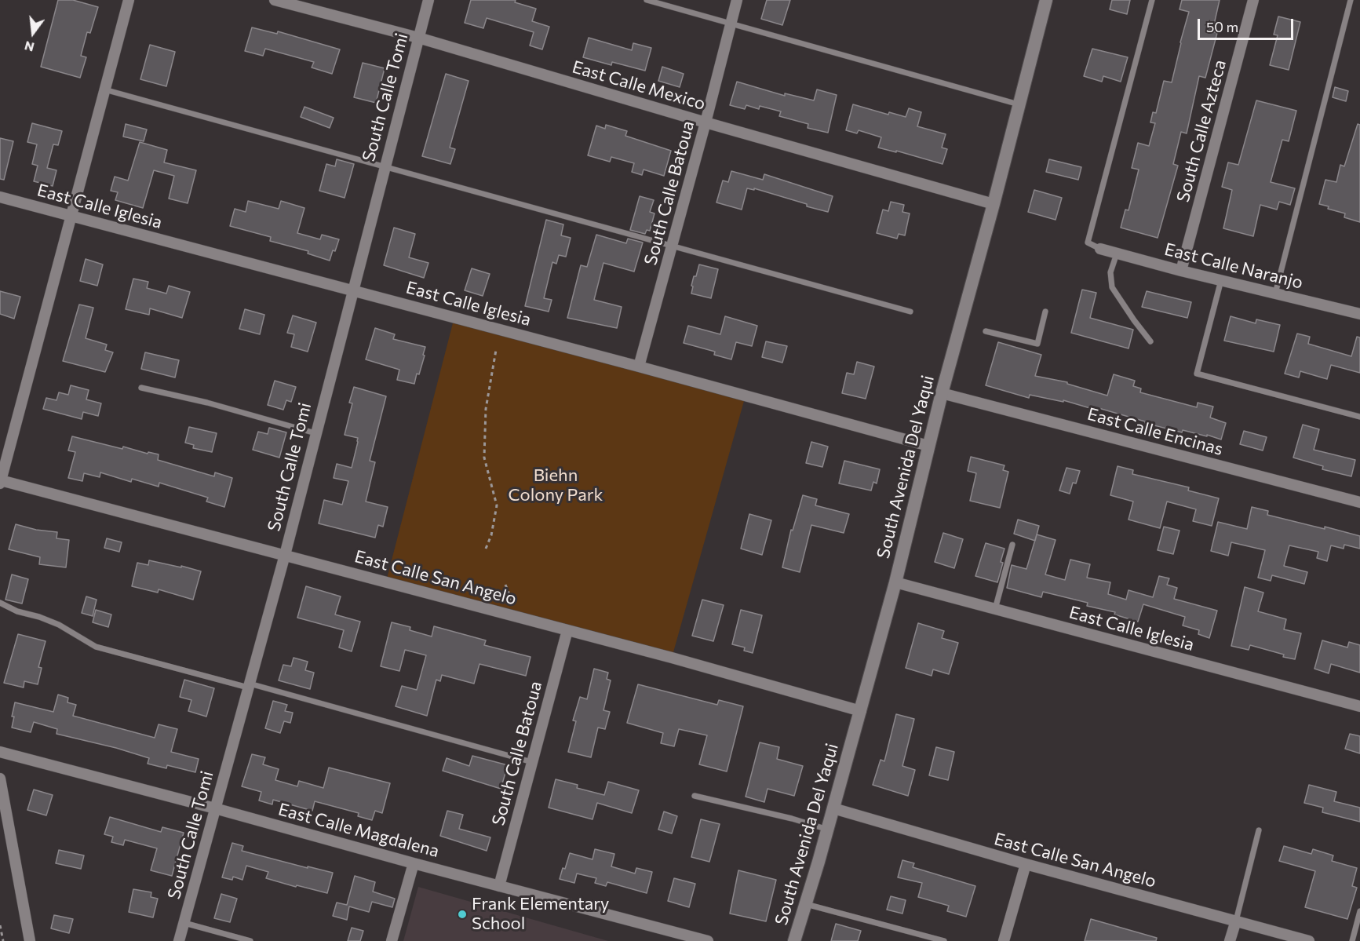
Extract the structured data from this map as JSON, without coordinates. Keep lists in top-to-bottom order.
{
  "streets": {
    "street": [
      "East Calle Mexico",
      "South Calle Tomi",
      "South Calle Azteca",
      "South Calle Batoua",
      "East Calle Iglesia",
      "East Calle Naranjo",
      "East Calle Encinas",
      "South Avenida Del Yaqui",
      "East Calle San Angelo",
      "East Calle Magdalena"
    ]
  },
  "crossings": [
    ["East Calle Mexico", "South Calle Tomi"],
    ["East Calle Mexico", "South Calle Batoua"],
    ["East Calle Mexico", "South Avenida Del Yaqui"],
    ["South Calle Tomi", "East Calle Iglesia"],
    ["South Calle Tomi", "East Calle San Angelo"],
    ["South Calle Tomi", "East Calle Magdalena"],
    ["South Calle Azteca", "East Calle Naranjo"],
    ["South Calle Batoua", "East Calle Iglesia"],
    ["South Calle Batoua", "East Calle San Angelo"],
    ["South Calle Batoua", "East Calle Magdalena"],
    ["East Calle Iglesia", "South Avenida Del Yaqui"],
    ["East Calle Encinas", "South Avenida Del Yaqui"],
    ["South Avenida Del Yaqui", "East Calle San Angelo"]
  ],
  "parks": ["Biehn Colony Park"],
  "places": ["Frank Elementary School"],
  "scale_bar": "50 m",
  "north": "bottom"
}
